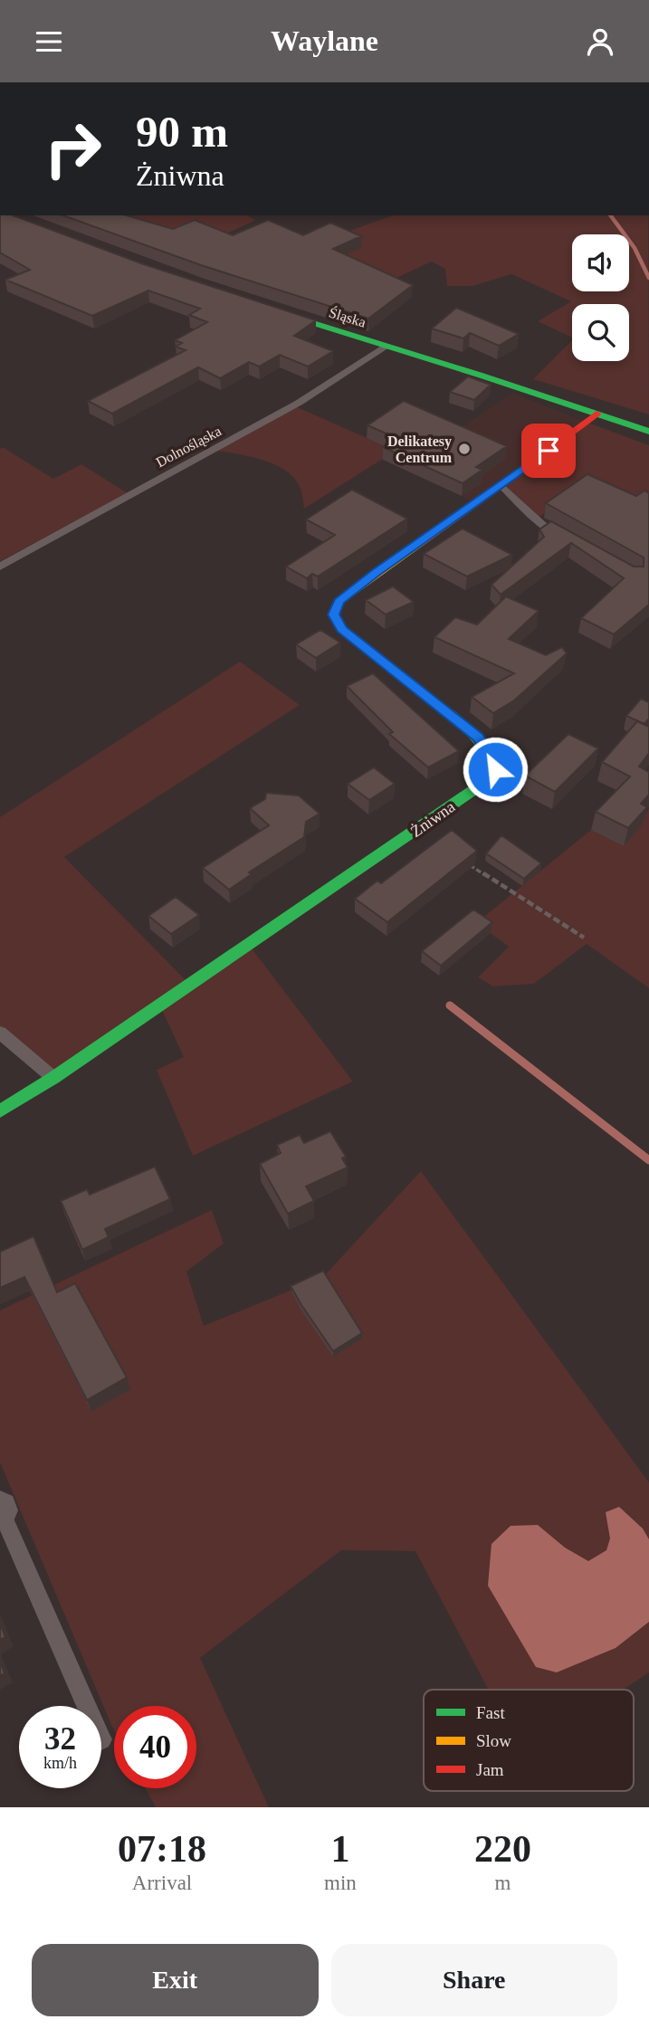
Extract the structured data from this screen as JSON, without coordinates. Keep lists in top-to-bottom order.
{
  "streets": {
    "street": ["Śląska", "Żniwna"],
    "lane": ["Dolnośląska"]
  },
  "crossings": [
    ["Śląska", "Dolnośląska"],
    ["Śląska", "Żniwna"]
  ],
  "places": ["Delikatesy Centrum"],
  "legend": ["Fast", "Slow", "Jam"],
  "page": {
    "header": "Waylane",
    "turn": ["90 m", "Żniwna"],
    "speed": "32 km/h",
    "limit": "40",
    "eta": [
      "07:18",
      "Arrival",
      "1",
      "min",
      "220",
      "m"
    ],
    "buttons": ["Exit", "Share"]
  }
}
